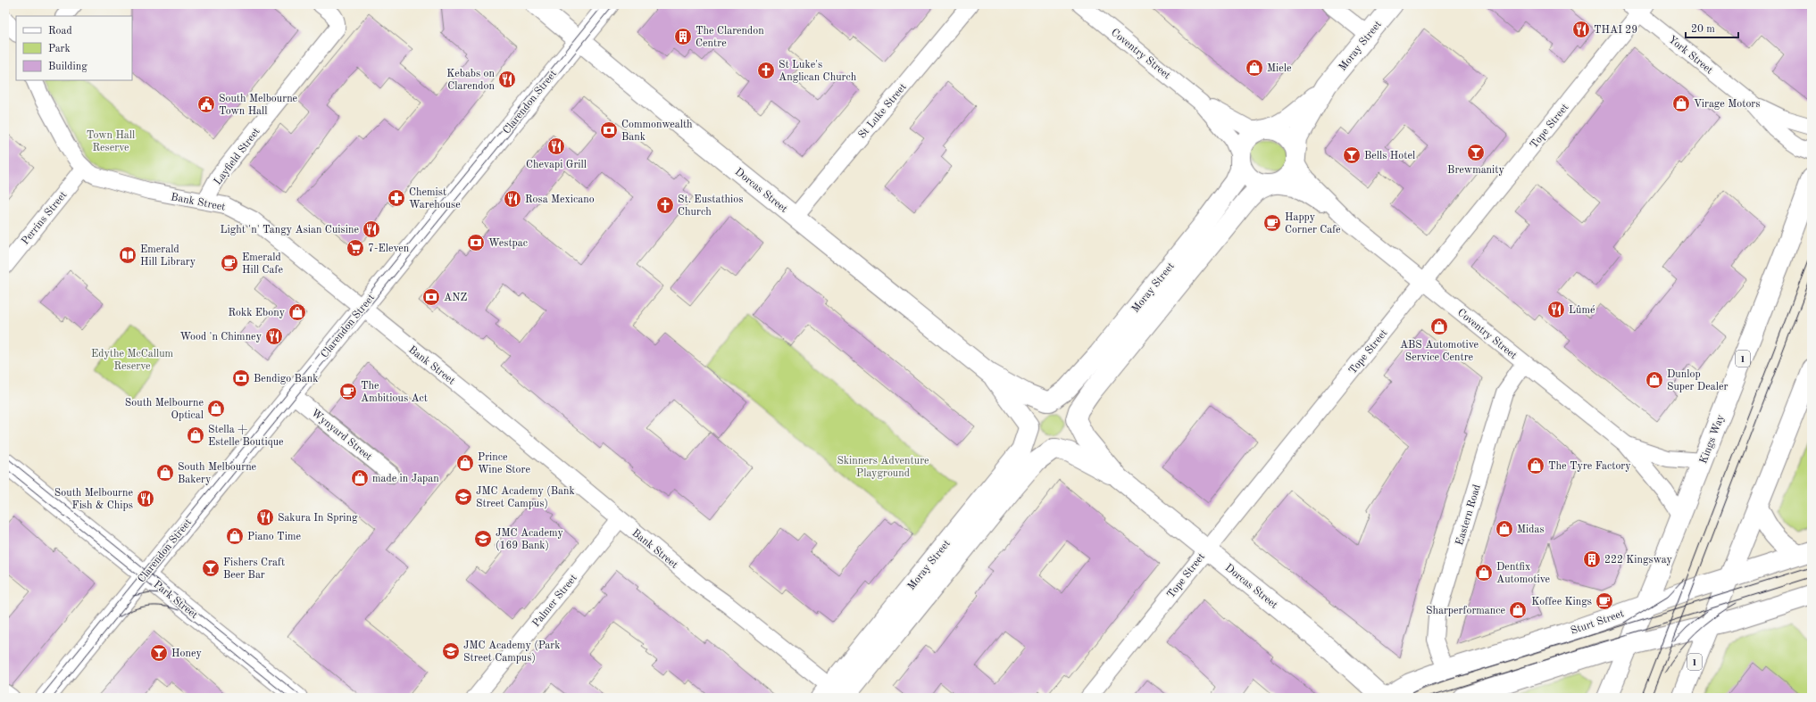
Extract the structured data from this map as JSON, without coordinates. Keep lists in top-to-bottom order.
{
  "streets": {
    "main road": [
      "Moray Street",
      "Clarendon Street",
      "Dorcas Street",
      "1",
      "Kings Way",
      "Park Street",
      "Sturt Street"
    ],
    "street": [
      "Coventry Street",
      "York Street",
      "St Luke Street",
      "Tope Street",
      "Layfield Street",
      "Bank Street",
      "Perrins Street",
      "Wynyard Street",
      "Eastern Road",
      "Palmer Street"
    ]
  },
  "crossings": [
    ["Moray Street", "Coventry Street"],
    ["Moray Street", "Dorcas Street"],
    ["Moray Street", "Bank Street"],
    ["Coventry Street", "Tope Street"],
    ["Coventry Street", "Kings Way"],
    ["Coventry Street", "Eastern Road"],
    ["York Street", "Tope Street"],
    ["Clarendon Street", "Dorcas Street"],
    ["Clarendon Street", "Bank Street"],
    ["Clarendon Street", "Wynyard Street"],
    ["Clarendon Street", "Park Street"],
    ["St Luke Street", "Dorcas Street"],
    ["Tope Street", "Dorcas Street"],
    ["Layfield Street", "Bank Street"],
    ["Dorcas Street", "Sturt Street"],
    ["Bank Street", "Perrins Street"],
    ["Bank Street", "Palmer Street"],
    ["1", "Sturt Street"],
    ["Kings Way", "Sturt Street"],
    ["Eastern Road", "Sturt Street"]
  ],
  "parks": ["Town Hall Reserve", "Edythe McCallum Reserve", "Skinners Adventure Playground"],
  "places": {
    "restaurant": [
      "THAI 29",
      "Kebabs on Clarendon",
      "Chevapi Grill",
      "Rosa Mexicano",
      "Light 'n' Tangy Asian Cuisine",
      "Lûmé",
      "Wood 'n Chimney",
      "South Melbourne Fish & Chips",
      "Sakura In Spring"
    ],
    "building": ["The Clarendon Centre", "222 Kingsway"],
    "shop": [
      "Miele",
      "Virage Motors",
      "Rokk Ebony",
      "ABS Automotive Service Centre",
      "Dunlop Super Dealer",
      "South Melbourne Optical",
      "Stella + Estelle Boutique",
      "Prince Wine Store",
      "The Tyre Factory",
      "South Melbourne Bakery",
      "made in Japan",
      "Midas",
      "Piano Time",
      "Dentfix Automotive",
      "Sharperformance"
    ],
    "church": ["St Luke's Anglican Church", "St. Eustathios Church"],
    "public building": ["South Melbourne Town Hall"],
    "bank": [
      "Commonwealth Bank",
      "Westpac",
      "ANZ",
      "Bendigo Bank"
    ],
    "bar": [
      "Brewmanity",
      "Bells Hotel",
      "Fishers Craft Beer Bar",
      "Honey"
    ],
    "pharmacy": ["Chemist Warehouse"],
    "cafe": [
      "Happy Corner Cafe",
      "Emerald Hill Cafe",
      "The Ambitious Act",
      "Koffee Kings"
    ],
    "supermarket": ["7-Eleven"],
    "library": ["Emerald Hill Library"],
    "school or university": ["JMC Academy (Bank Street Campus)", "JMC Academy (169 Bank)", "JMC Academy (Park Street Campus)"]
  },
  "legend": ["Road", "Park", "Building"],
  "scale_bar": "20 m"
}
